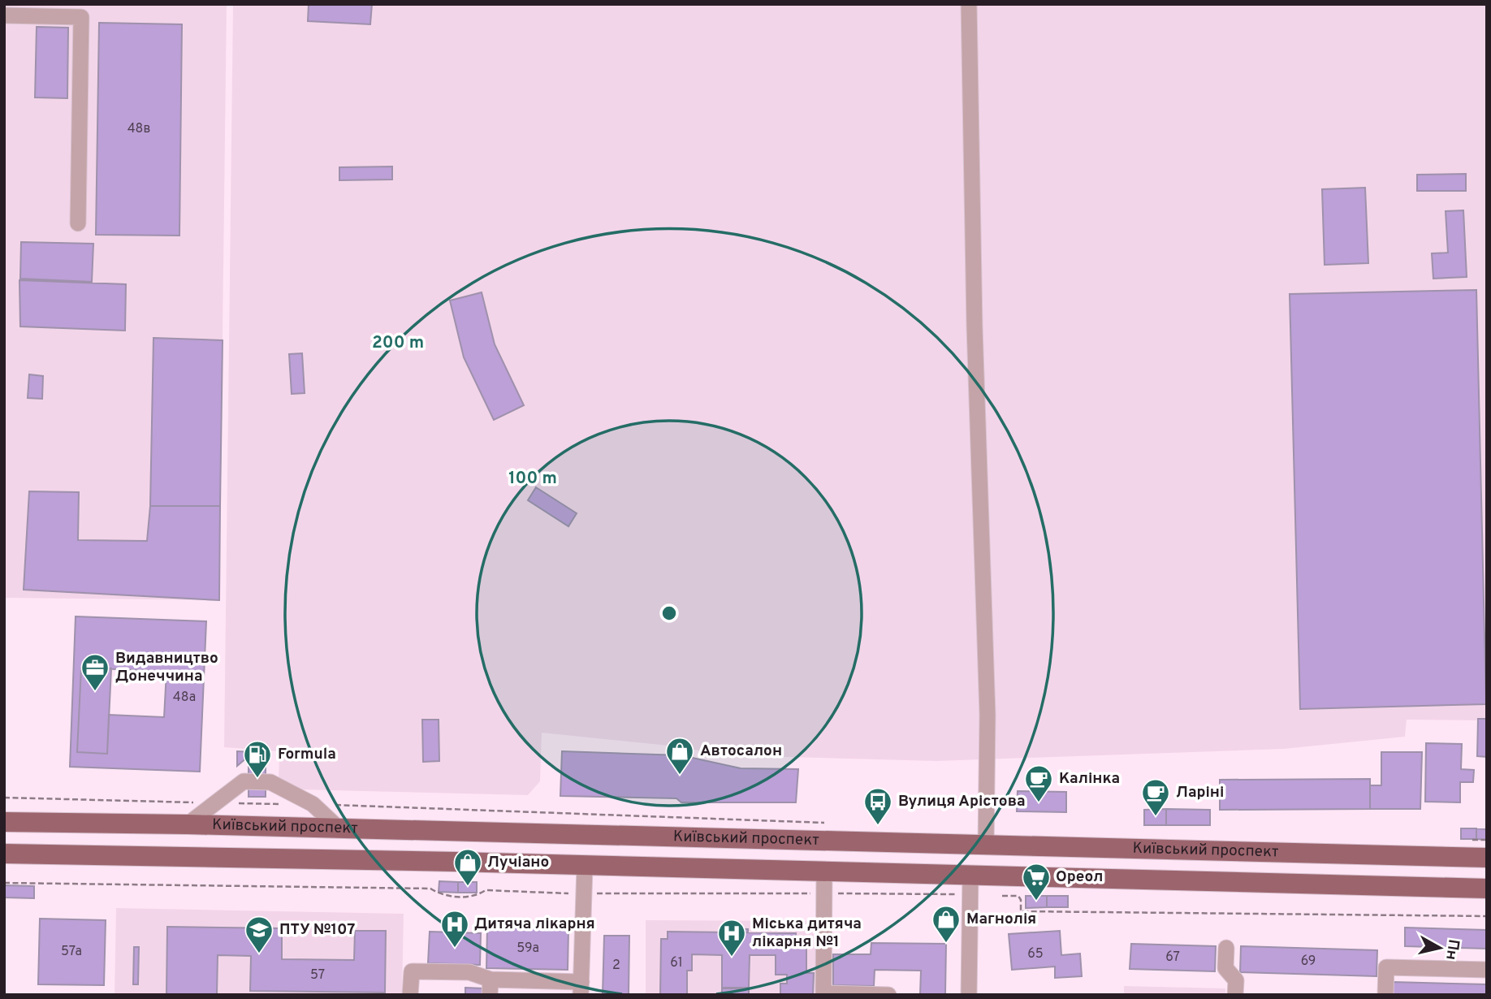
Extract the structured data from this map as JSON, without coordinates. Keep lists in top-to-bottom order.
{
  "streets": {
    "main road": ["Київський проспект"]
  },
  "places": {
    "office": ["Видавництво Донеччина"],
    "shop": ["Автосалон", "Лучіано", "Магнолія"],
    "fuel station": ["Formula"],
    "cafe": ["Калінка", "Ларіні"],
    "bus stop": ["Вулиця Арістова"],
    "supermarket": ["Ореол"],
    "hospital": ["Дитяча лікарня", "Міська дитяча лікарня №1"],
    "school or university": ["ПТУ №107"]
  },
  "house_numbers": [
    "48в",
    "48а",
    "59а",
    "57а",
    "65",
    "67",
    "69",
    "61",
    "2",
    "57"
  ],
  "north": "right",
  "rings": ["200 m", "100 m"]
}
